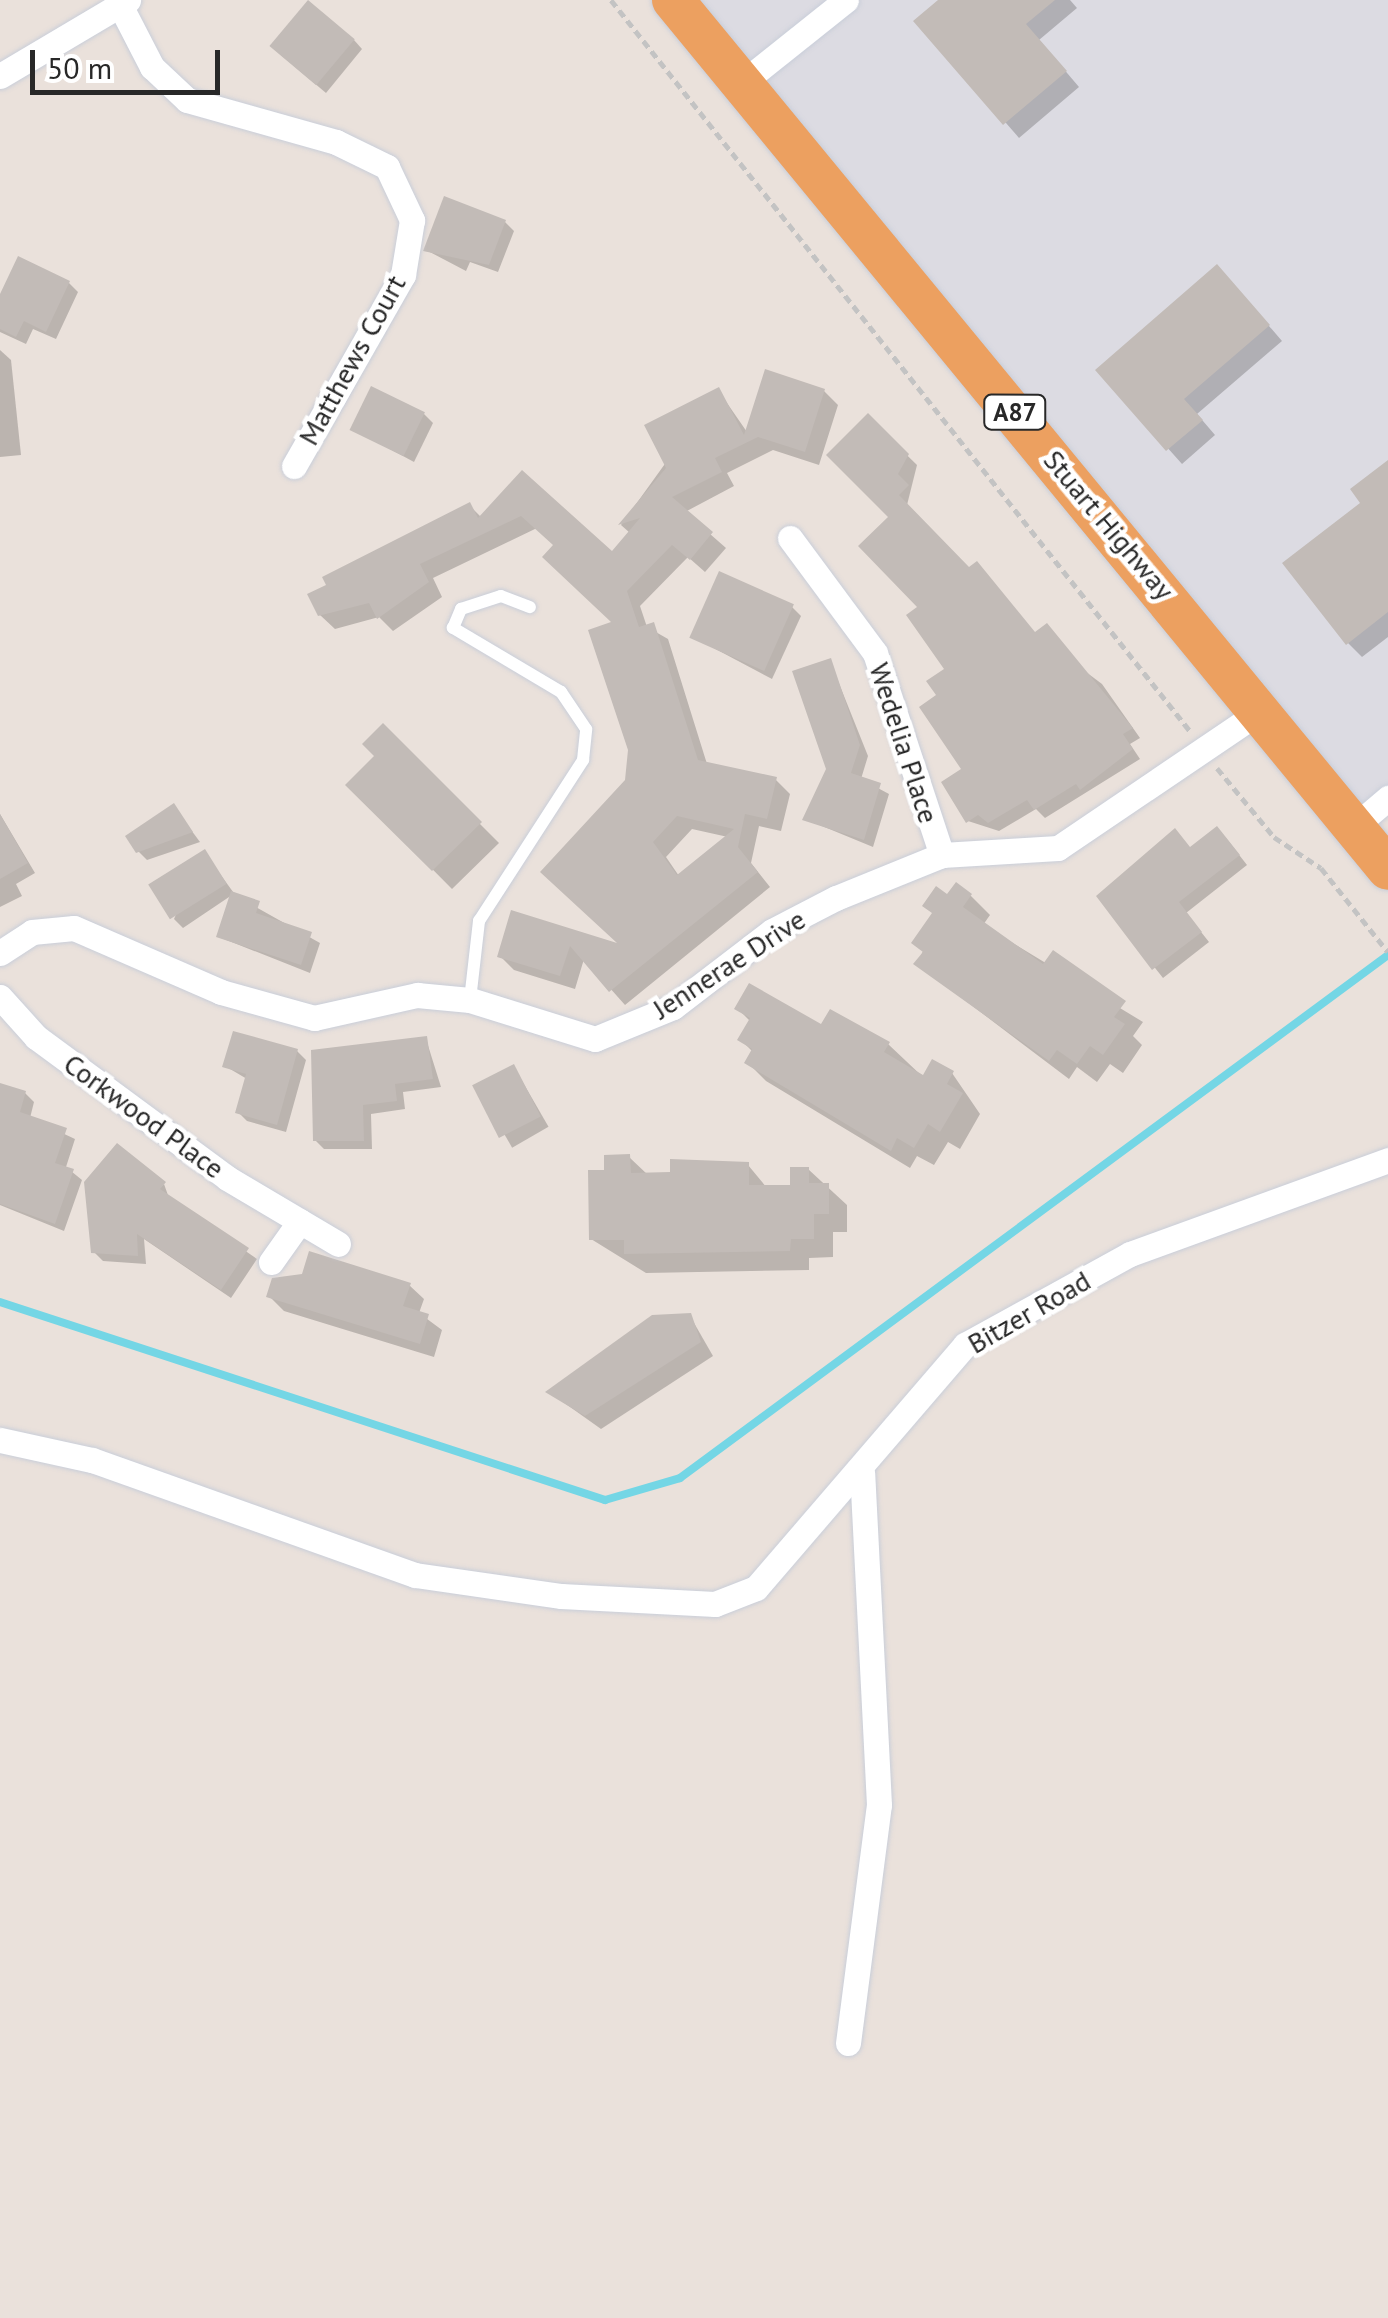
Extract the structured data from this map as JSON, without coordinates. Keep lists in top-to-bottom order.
{
  "streets": {
    "highway": ["A87", "Stuart Highway"],
    "street": [
      "Matthews Court",
      "Wedelia Place",
      "Jennerae Drive",
      "Corkwood Place",
      "Bitzer Road"
    ]
  },
  "crossings": [
    ["Stuart Highway", "Jennerae Drive"],
    ["Wedelia Place", "Jennerae Drive"]
  ],
  "scale_bar": "50 m"
}
